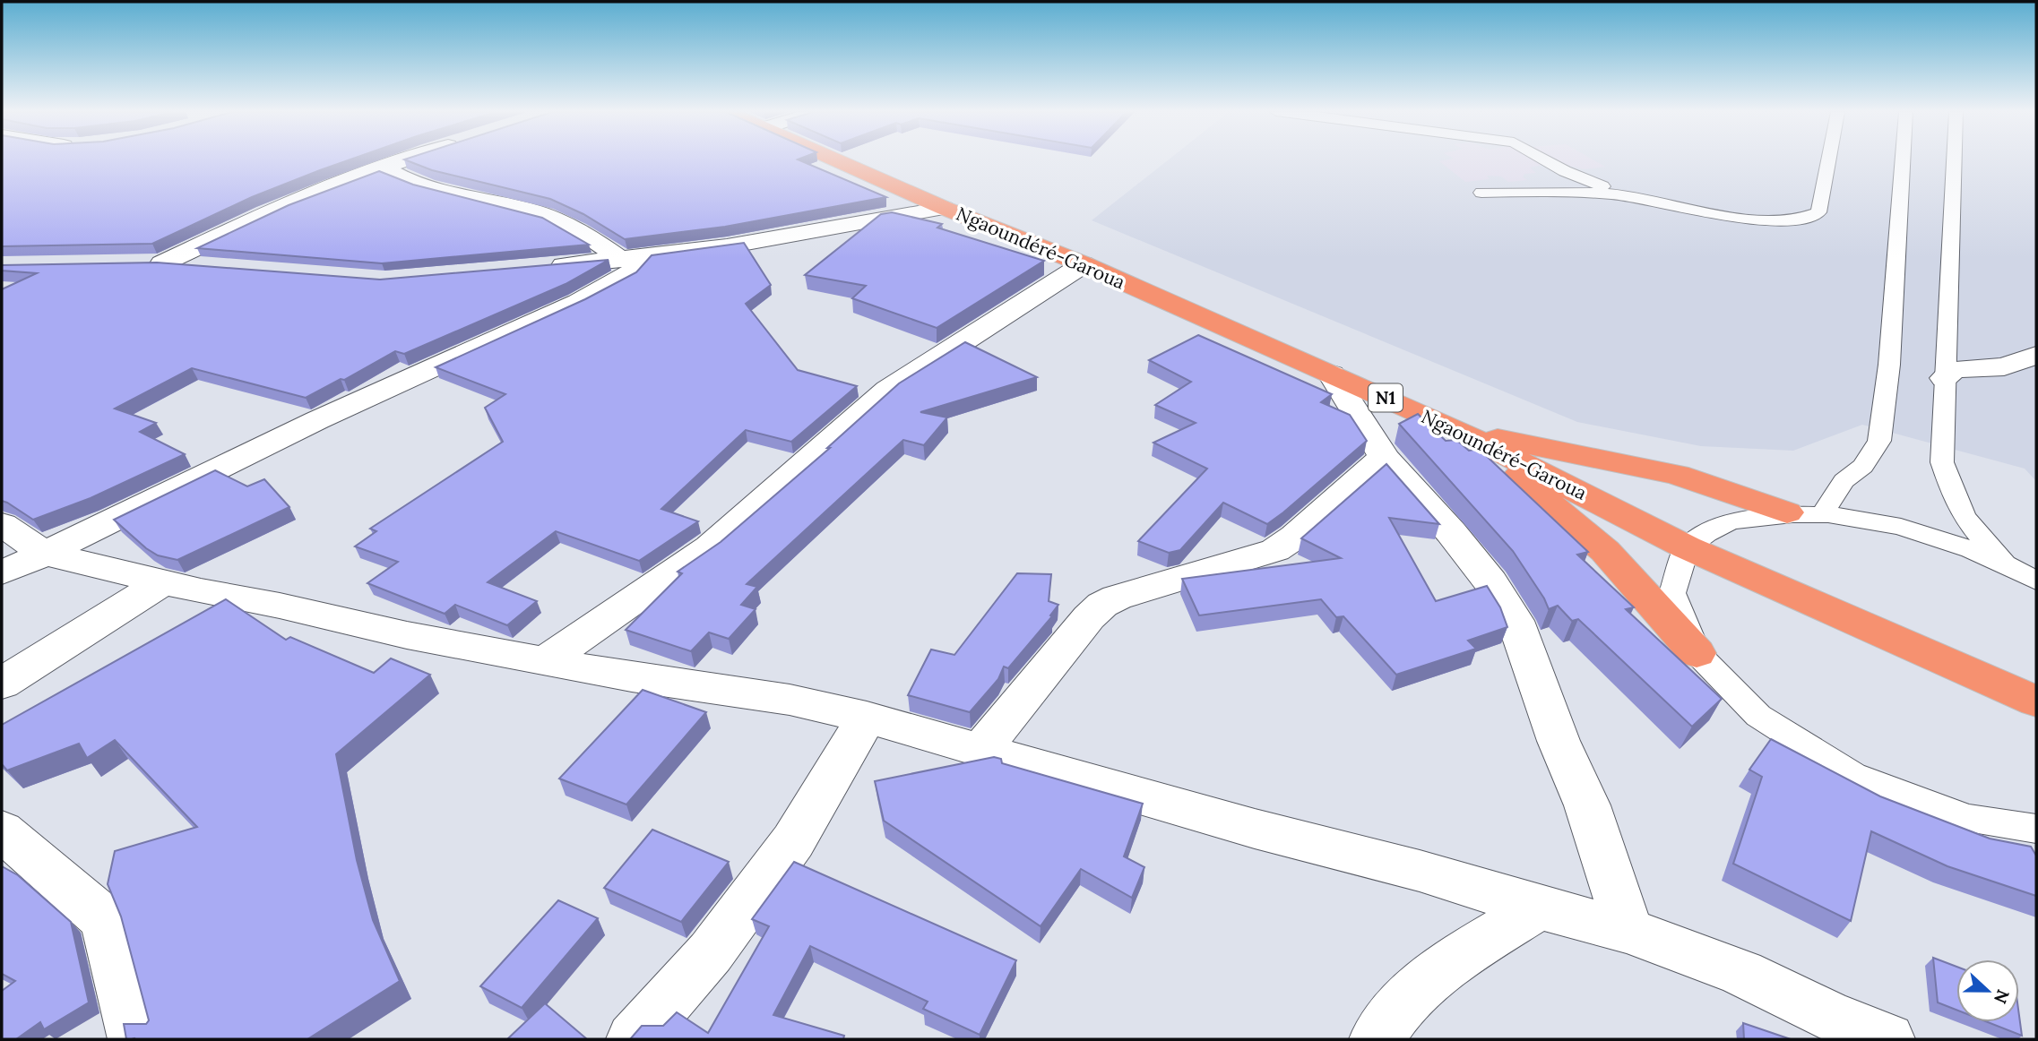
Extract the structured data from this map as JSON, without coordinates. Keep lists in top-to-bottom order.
{
  "streets": {
    "highway": ["Ngaoundéré-Garoua", "N1"]
  },
  "north": "right"
}
